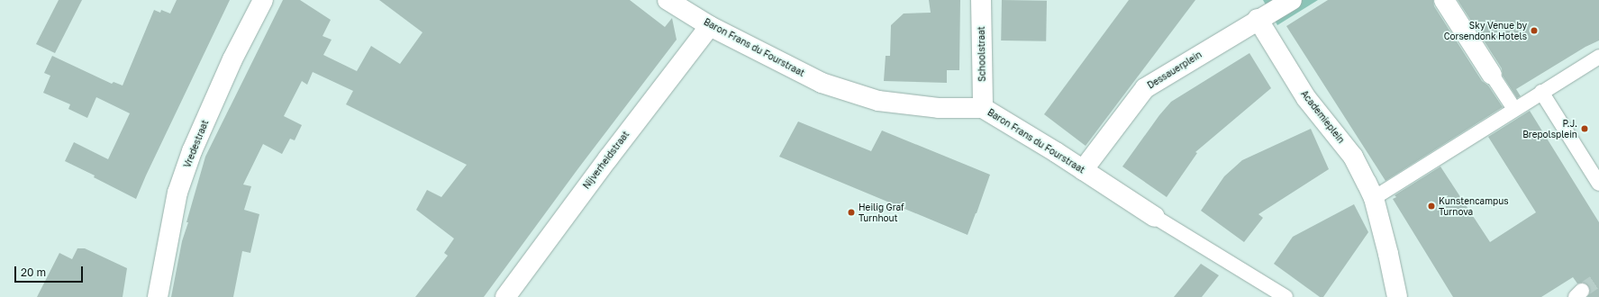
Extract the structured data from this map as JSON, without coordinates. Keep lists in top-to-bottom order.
{
  "streets": {
    "street": [
      "Baron Frans du Fourstraat",
      "Schoolstraat",
      "Dessauerplein",
      "Academieplein",
      "Vredestraat",
      "Nijverheidstraat"
    ]
  },
  "crossings": [
    ["Baron Frans du Fourstraat", "Schoolstraat"],
    ["Baron Frans du Fourstraat", "Dessauerplein"],
    ["Baron Frans du Fourstraat", "Nijverheidstraat"],
    ["Dessauerplein", "Academieplein"]
  ],
  "places": [
    "Sky Venue by Corsendonk Hotels",
    "P.J. Brepolsplein",
    "Kunstencampus Turnova",
    "Heilig Graf Turnhout"
  ],
  "scale_bar": "20 m"
}
